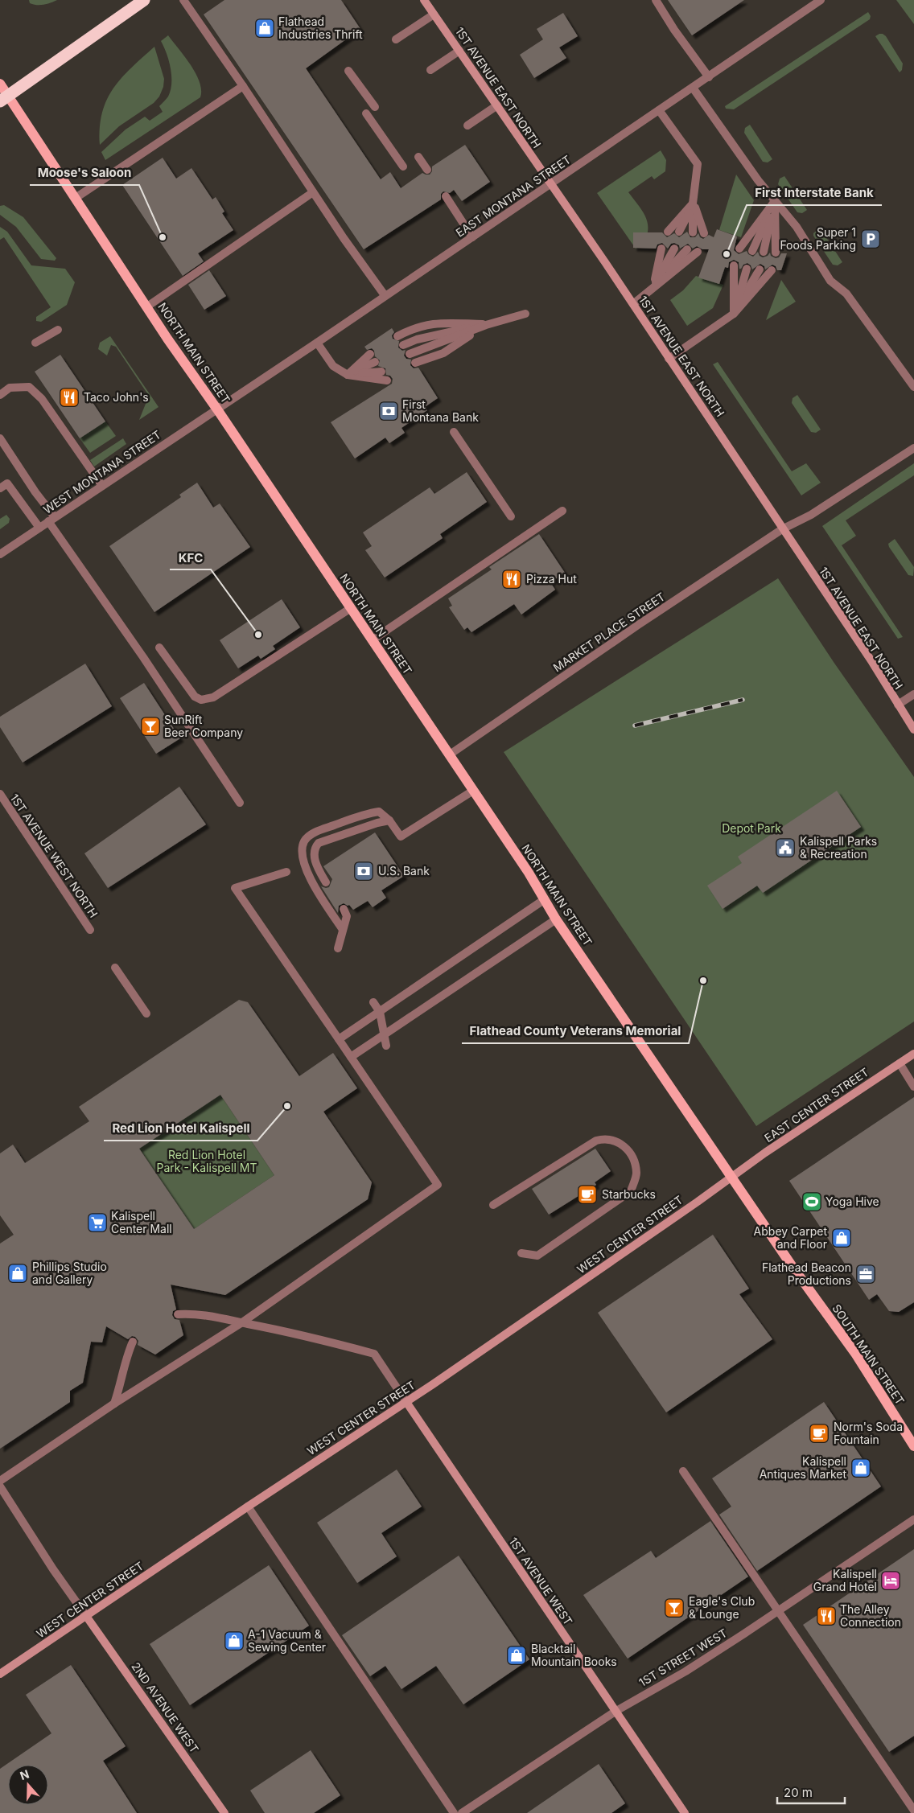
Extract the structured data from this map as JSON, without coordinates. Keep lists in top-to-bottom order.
{
  "streets": {
    "main road": ["NORTH MAIN STREET", "SOUTH MAIN STREET"],
    "street": [
      "1ST AVENUE EAST NORTH",
      "EAST MONTANA STREET",
      "WEST MONTANA STREET",
      "MARKET PLACE STREET",
      "1ST AVENUE WEST NORTH",
      "EAST CENTER STREET",
      "WEST CENTER STREET",
      "1ST AVENUE WEST",
      "1ST STREET WEST",
      "2ND AVENUE WEST"
    ]
  },
  "crossings": [
    ["1ST AVENUE EAST NORTH", "EAST MONTANA STREET"],
    ["1ST AVENUE EAST NORTH", "MARKET PLACE STREET"],
    ["EAST MONTANA STREET", "NORTH MAIN STREET"],
    ["EAST MONTANA STREET", "WEST MONTANA STREET"],
    ["NORTH MAIN STREET", "WEST MONTANA STREET"],
    ["NORTH MAIN STREET", "MARKET PLACE STREET"],
    ["NORTH MAIN STREET", "EAST CENTER STREET"],
    ["NORTH MAIN STREET", "WEST CENTER STREET"],
    ["NORTH MAIN STREET", "SOUTH MAIN STREET"],
    ["EAST CENTER STREET", "WEST CENTER STREET"],
    ["EAST CENTER STREET", "SOUTH MAIN STREET"],
    ["WEST CENTER STREET", "SOUTH MAIN STREET"],
    ["WEST CENTER STREET", "1ST AVENUE WEST"],
    ["WEST CENTER STREET", "2ND AVENUE WEST"],
    ["1ST AVENUE WEST", "1ST STREET WEST"]
  ],
  "parks": ["Depot Park", "Red Lion Hotel Park - Kalispell MT"],
  "places": {
    "shop": [
      "Flathead Industries Thrift",
      "Abbey Carpet and Floor",
      "Phillips Studio and Gallery",
      "Kalispell Antiques Market",
      "A-1 Vacuum & Sewing Center",
      "Blacktail Mountain Books"
    ],
    "other": [
      "Moose's Saloon",
      "First Interstate Bank",
      "KFC",
      "Flathead County Veterans Memorial",
      "Red Lion Hotel Kalispell"
    ],
    "parking": ["Super 1 Foods Parking"],
    "restaurant": ["Taco John's", "Pizza Hut", "The Alley Connection"],
    "bank": ["First Montana Bank", "U.S. Bank"],
    "bar": ["SunRift Beer Company", "Eagle's Club & Lounge"],
    "public building": ["Kalispell Parks & Recreation"],
    "cafe": ["Starbucks", "Norm's Soda Fountain"],
    "sports": ["Yoga Hive"],
    "supermarket": ["Kalispell Center Mall"],
    "office": ["Flathead Beacon Productions"],
    "hotel": ["Kalispell Grand Hotel"]
  },
  "scale_bar": "20 m",
  "north": "top"
}
